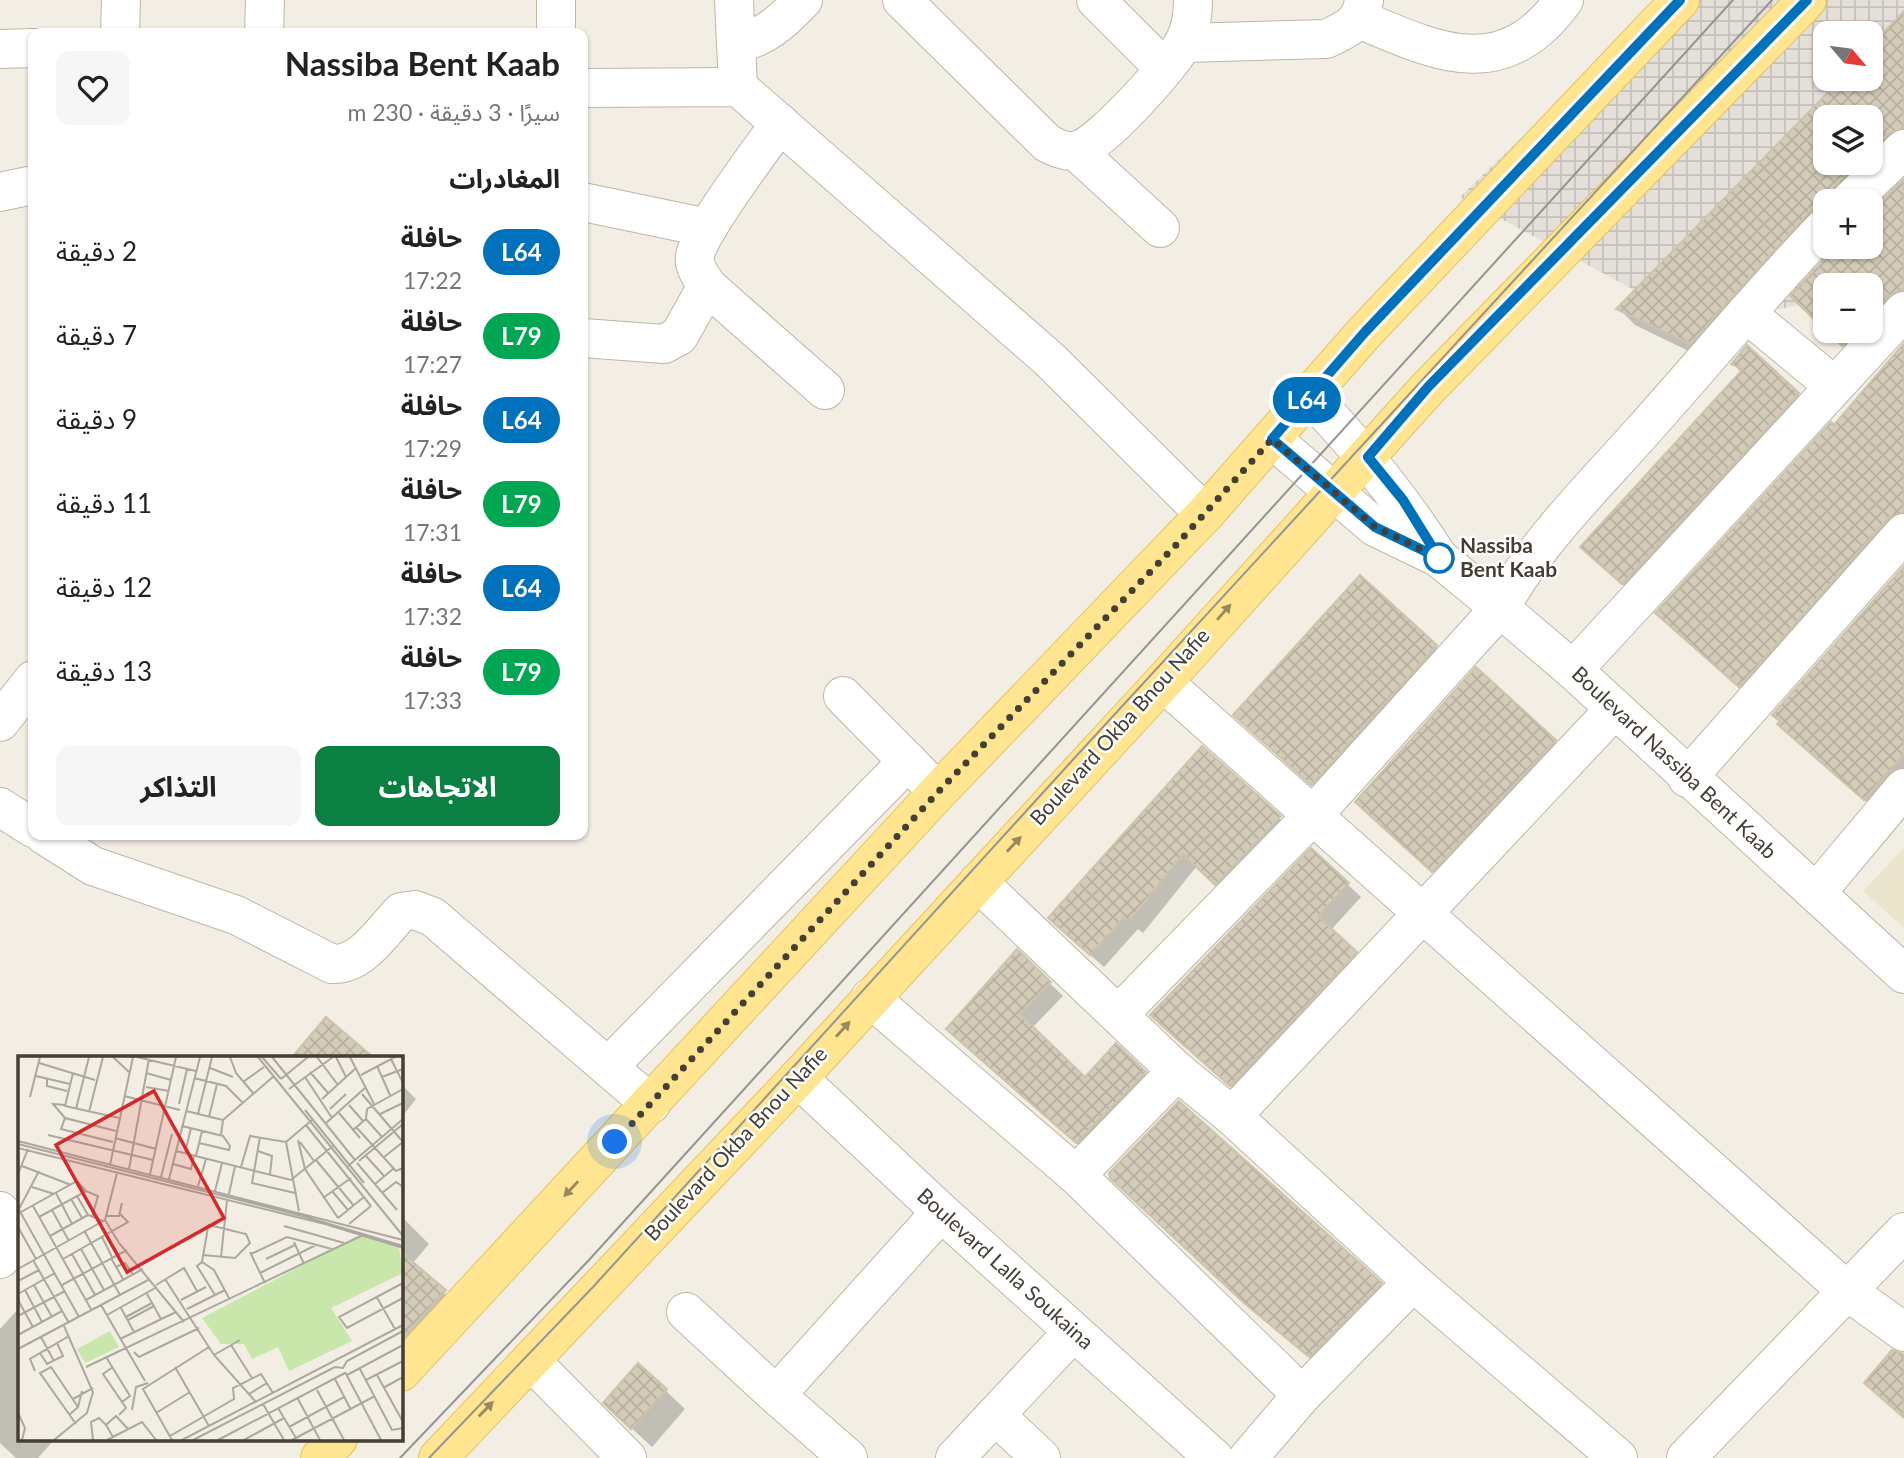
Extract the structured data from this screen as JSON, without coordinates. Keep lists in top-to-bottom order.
{
  "streets": {
    "main road": ["Boulevard Okba Bnou Nafie"],
    "street": ["Boulevard Nassiba Bent Kaab", "Boulevard Lalla Soukaina"]
  },
  "crossings": [
    ["Boulevard Okba Bnou Nafie", "Boulevard Nassiba Bent Kaab"],
    ["Boulevard Okba Bnou Nafie", "Boulevard Lalla Soukaina"]
  ],
  "places": ["Nassiba Bent Kaab"],
  "lines": ["bus line L64"],
  "north": "bottom right",
  "page": {
    "on_map": "L64",
    "map_buttons": ["+", "−"],
    "heading": [
      ["Nassiba Bent Kaab", "سيرًا · 3 دقيقة · 230 m"],
      "المغادرات"
    ],
    "list": [
      {
        "mark": "L64",
        "name": "حافلة",
        "note": "17:22",
        "value": "2 دقيقة"
      },
      {
        "mark": "L79",
        "name": "حافلة",
        "note": "17:27",
        "value": "7 دقيقة"
      },
      {
        "mark": "L64",
        "name": "حافلة",
        "note": "17:29",
        "value": "9 دقيقة"
      },
      {
        "mark": "L79",
        "name": "حافلة",
        "note": "17:31",
        "value": "11 دقيقة"
      },
      {
        "mark": "L64",
        "name": "حافلة",
        "note": "17:32",
        "value": "12 دقيقة"
      },
      {
        "mark": "L79",
        "name": "حافلة",
        "note": "17:33",
        "value": "13 دقيقة"
      }
    ],
    "buttons": ["الاتجاهات", "التذاكر"]
  }
}
